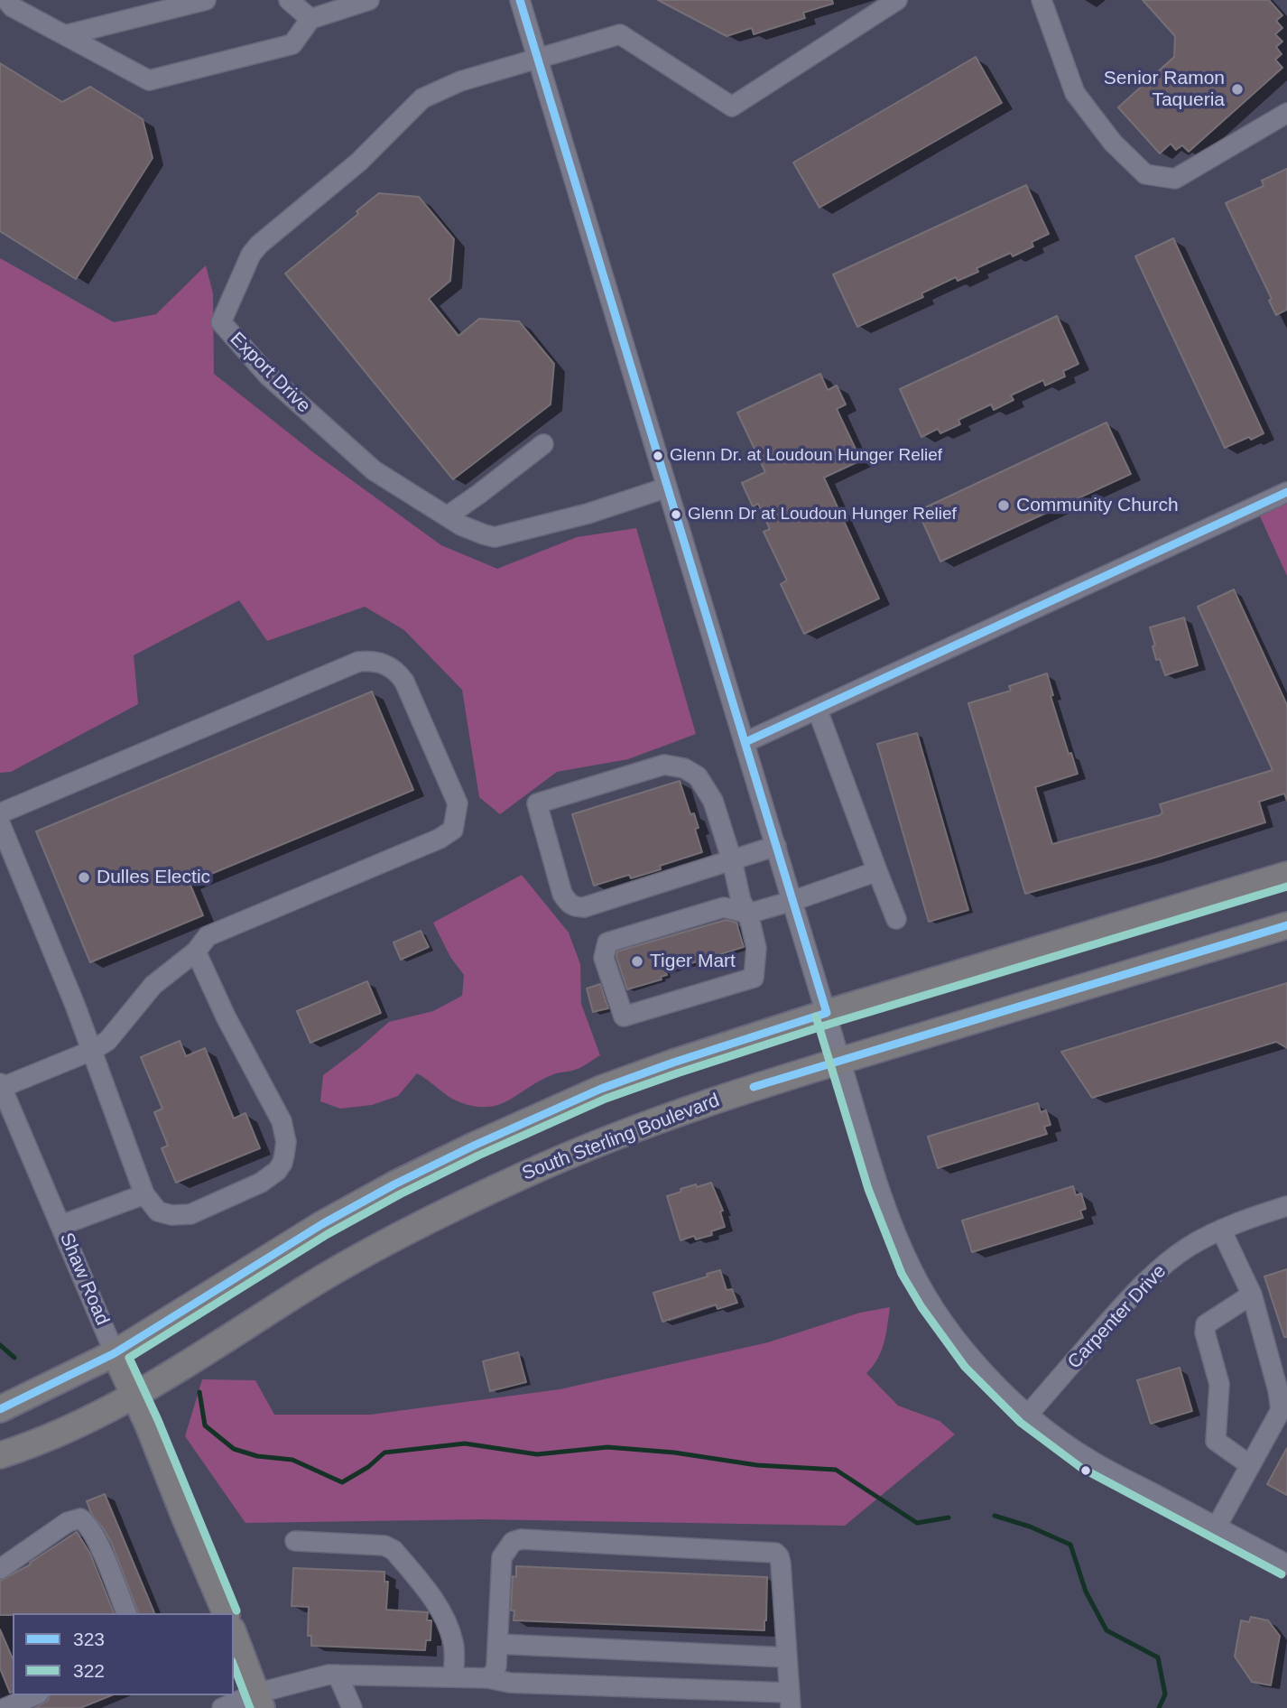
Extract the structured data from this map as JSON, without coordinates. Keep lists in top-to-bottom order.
{
  "streets": {
    "main road": ["South Sterling Boulevard", "Shaw Road"],
    "street": ["Export Drive", "Carpenter Drive"]
  },
  "crossings": [
    ["South Sterling Boulevard", "Shaw Road"]
  ],
  "places": [
    "Senior Ramon Taqueria",
    "Glenn Dr. at Loudoun Hunger Relief",
    "Community Church",
    "Glenn Dr at Loudoun Hunger Relief",
    "Dulles Electic",
    "Tiger Mart"
  ],
  "lines": ["transit line 323", "transit line 322"],
  "legend": ["323", "322"]
}
